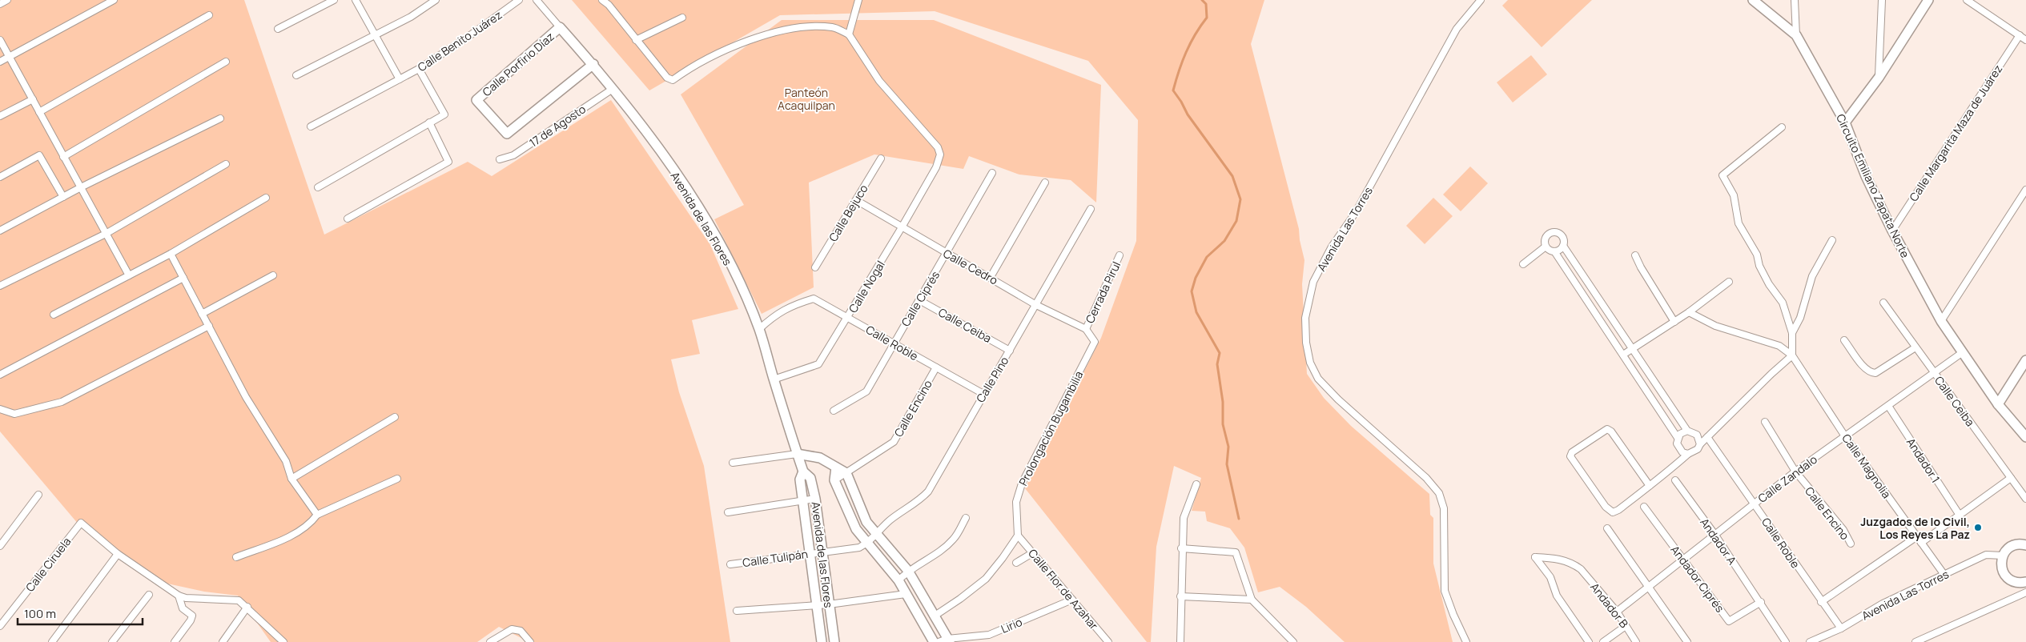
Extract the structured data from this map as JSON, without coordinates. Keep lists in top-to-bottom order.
{
  "streets": {
    "main road": ["Calle Porfirio Díaz", "Circuito Emiliano Zapata Norte", "Avenida de las Flores"],
    "street": [
      "Calle Benito Juárez",
      "17 de Agosto",
      "Calle Margarita Maza de Juárez",
      "Calle Bejuco",
      "Avenida Las Torres",
      "Calle Cedro",
      "Calle Nogal",
      "Cerrada Pirul",
      "Calle Ciprés",
      "Calle Ceiba",
      "Calle Roble",
      "Calle Pino",
      "Calle Encino",
      "Prolongación Bugambilia",
      "Andador 1",
      "Calle Magnolia",
      "Calle Zandalo",
      "Andador A",
      "Calle Tulipán",
      "Calle Ciruela",
      "Andador Ciprés",
      "Calle Flor de Azahar",
      "Andador B",
      "Lirio"
    ]
  },
  "crossings": [
    ["Calle Porfirio Díaz", "Avenida de las Flores"],
    ["17 de Agosto", "Avenida de las Flores"],
    ["Calle Margarita Maza de Juárez", "Circuito Emiliano Zapata Norte"],
    ["Circuito Emiliano Zapata Norte", "Calle Zandalo"],
    ["Calle Bejuco", "Calle Cedro"],
    ["Avenida de las Flores", "Calle Nogal"],
    ["Avenida de las Flores", "Calle Roble"],
    ["Avenida de las Flores", "Calle Tulipán"],
    ["Avenida Las Torres", "Calle Roble"],
    ["Avenida Las Torres", "Calle Magnolia"],
    ["Calle Cedro", "Calle Nogal"],
    ["Calle Cedro", "Cerrada Pirul"],
    ["Calle Cedro", "Calle Ciprés"],
    ["Calle Cedro", "Calle Pino"],
    ["Calle Cedro", "Prolongación Bugambilia"],
    ["Calle Nogal", "Calle Roble"],
    ["Cerrada Pirul", "Prolongación Bugambilia"],
    ["Calle Ciprés", "Calle Ceiba"],
    ["Calle Ciprés", "Calle Roble"],
    ["Calle Ceiba", "Calle Pino"],
    ["Calle Ceiba", "Calle Zandalo"],
    ["Calle Roble", "Calle Pino"],
    ["Calle Roble", "Calle Encino"],
    ["Calle Roble", "Calle Zandalo"],
    ["Calle Pino", "Calle Tulipán"],
    ["Calle Encino", "Calle Zandalo"],
    ["Prolongación Bugambilia", "Calle Flor de Azahar"],
    ["Andador 1", "Calle Zandalo"],
    ["Calle Magnolia", "Calle Zandalo"],
    ["Calle Zandalo", "Andador A"],
    ["Calle Zandalo", "Andador Ciprés"],
    ["Calle Zandalo", "Andador B"],
    ["Andador A", "Andador Ciprés"],
    ["Calle Flor de Azahar", "Lirio"]
  ],
  "parks": ["Panteón Acaquilpan"],
  "places": ["Juzgados de lo Civil, Los Reyes La Paz"],
  "scale_bar": "100 m"
}
